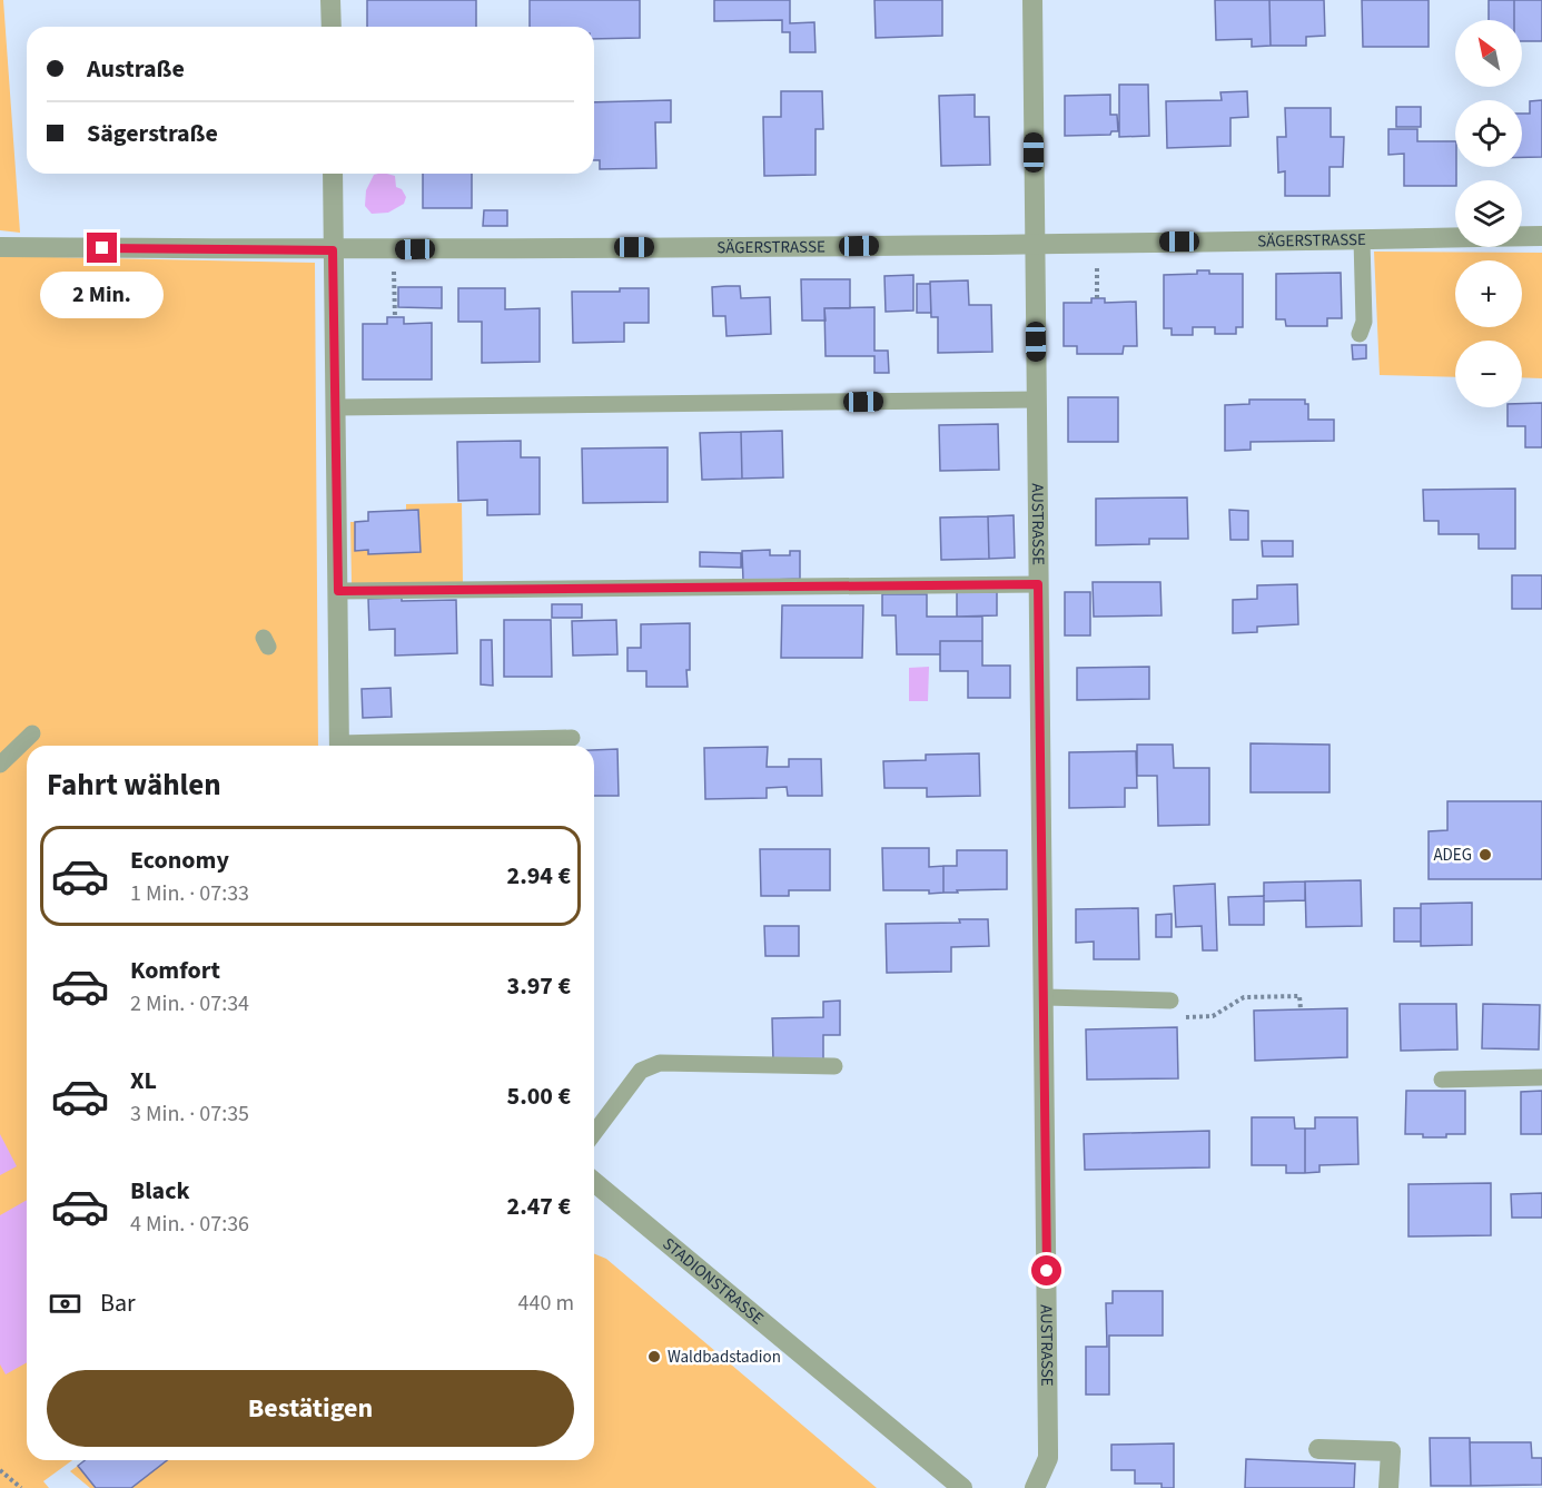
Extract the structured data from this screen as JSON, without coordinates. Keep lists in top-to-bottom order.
{
  "streets": {
    "street": ["SÄGERSTRASSE", "AUSTRASSE", "STADIONSTRASSE"]
  },
  "crossings": [
    ["SÄGERSTRASSE", "AUSTRASSE"]
  ],
  "places": ["ADEG", "Waldbadstadion"],
  "north": "top left",
  "page": {
    "map_buttons": ["+", "−"],
    "banner": ["Austraße", "Sägerstraße"],
    "bubble": "2 Min.",
    "heading": "Fahrt wählen",
    "list": [
      {
        "name": "Economy",
        "note": "1 Min. · 07:33",
        "value": "2.94 €"
      },
      {
        "name": "Komfort",
        "note": "2 Min. · 07:34",
        "value": "3.97 €"
      },
      {
        "name": "XL",
        "note": "3 Min. · 07:35",
        "value": "5.00 €"
      },
      {
        "name": "Black",
        "note": "4 Min. · 07:36",
        "value": "2.47 €"
      }
    ],
    "pay": ["Bar", "440 m"],
    "buttons": "Bestätigen"
  }
}
